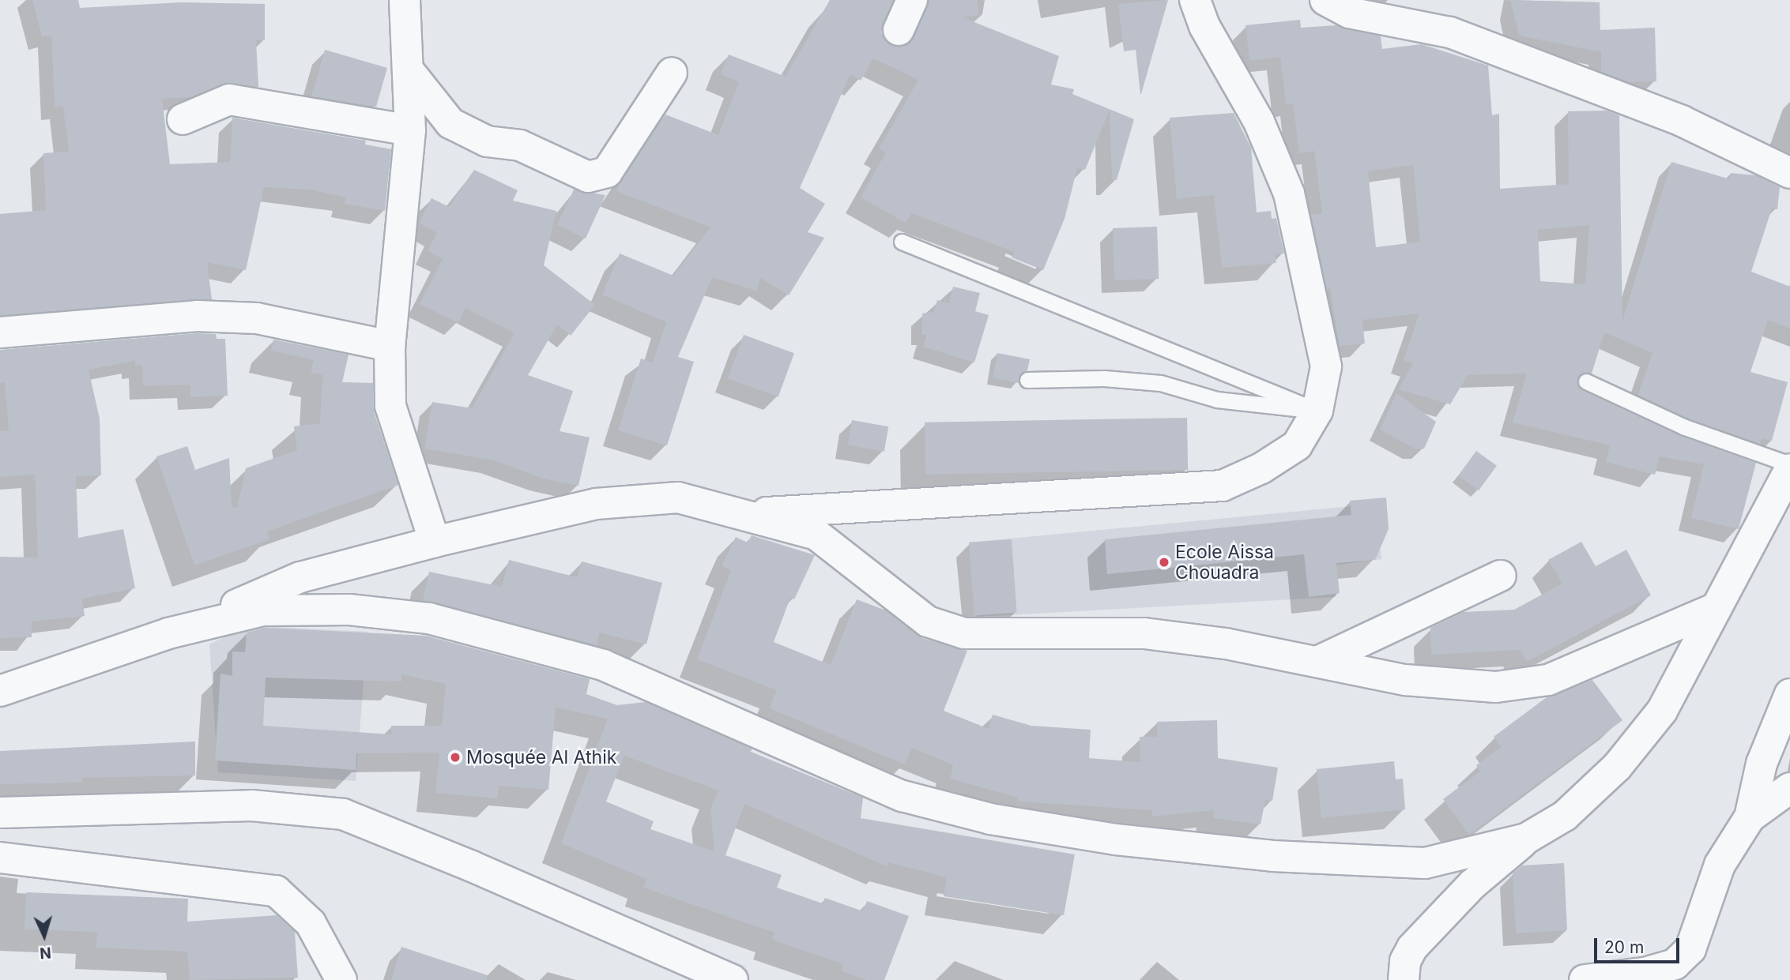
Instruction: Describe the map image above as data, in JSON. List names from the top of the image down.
{
  "places": ["Ecole Aissa Chouadra", "Mosquée Al Athik"],
  "scale_bar": "20 m",
  "north": "bottom"
}
